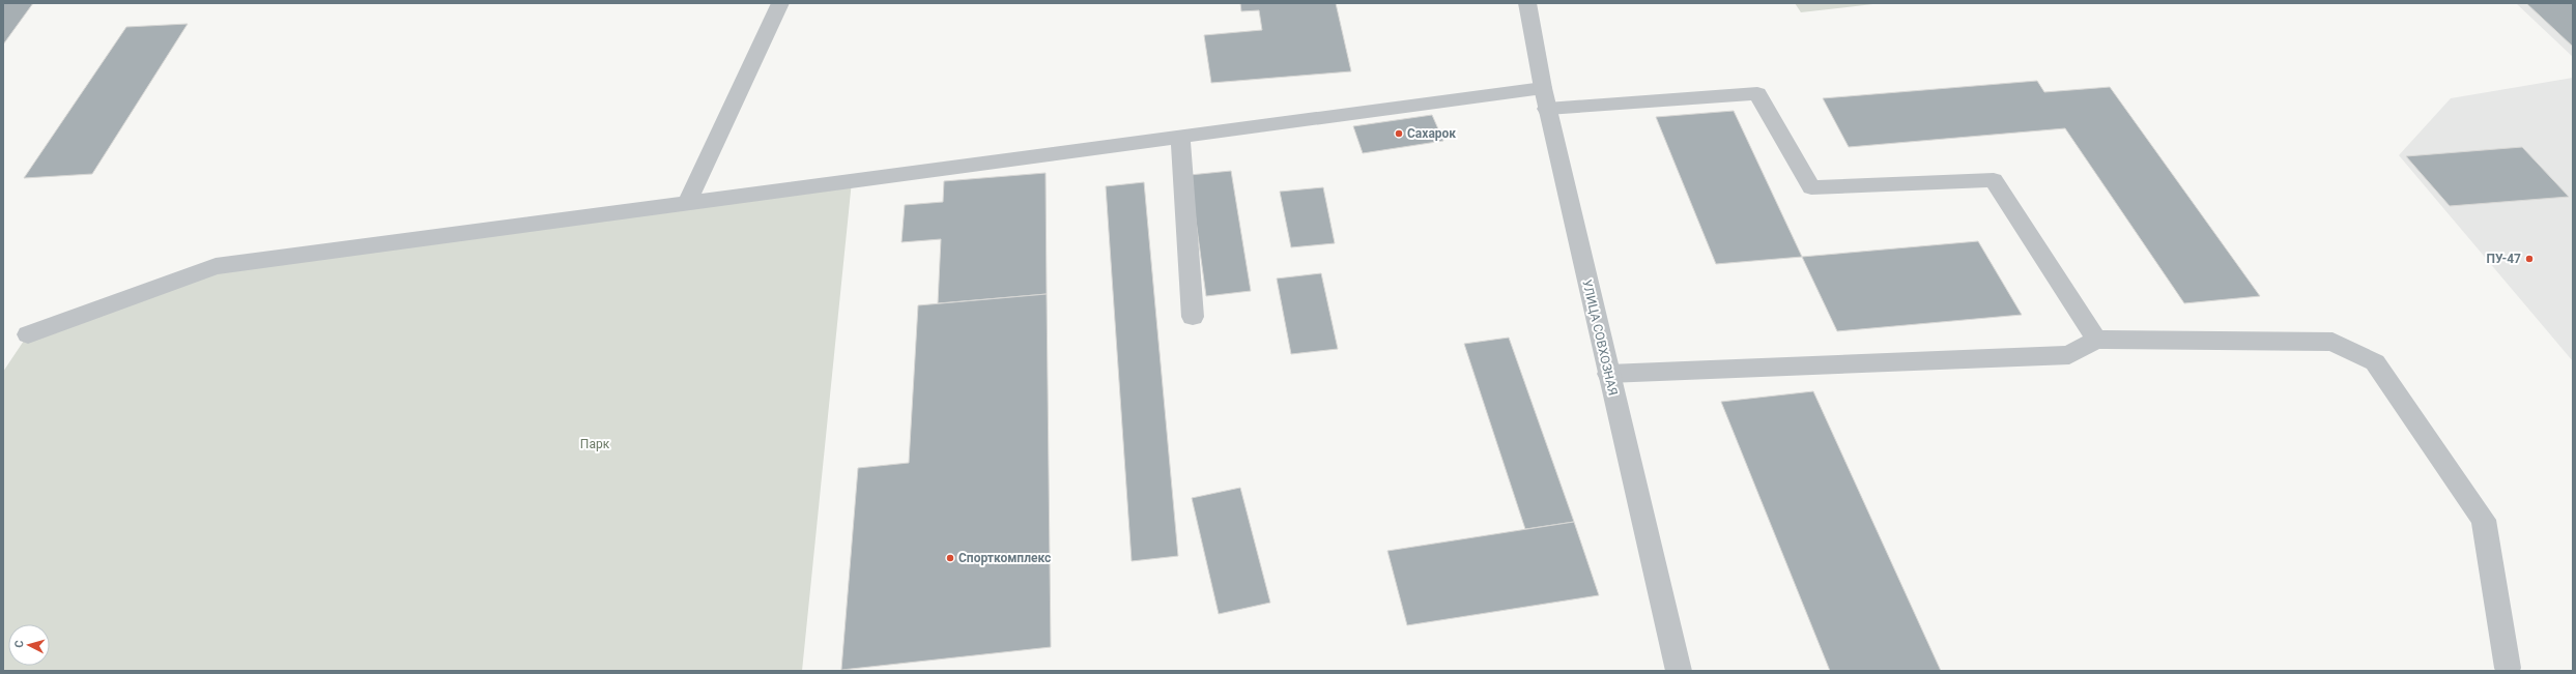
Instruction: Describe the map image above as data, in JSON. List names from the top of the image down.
{
  "streets": {
    "street": ["УЛИЦА СОВХОЗНАЯ"]
  },
  "parks": ["Парк"],
  "places": ["Сахарок", "ПУ-47", "Спорткомплекс"],
  "north": "left"
}
